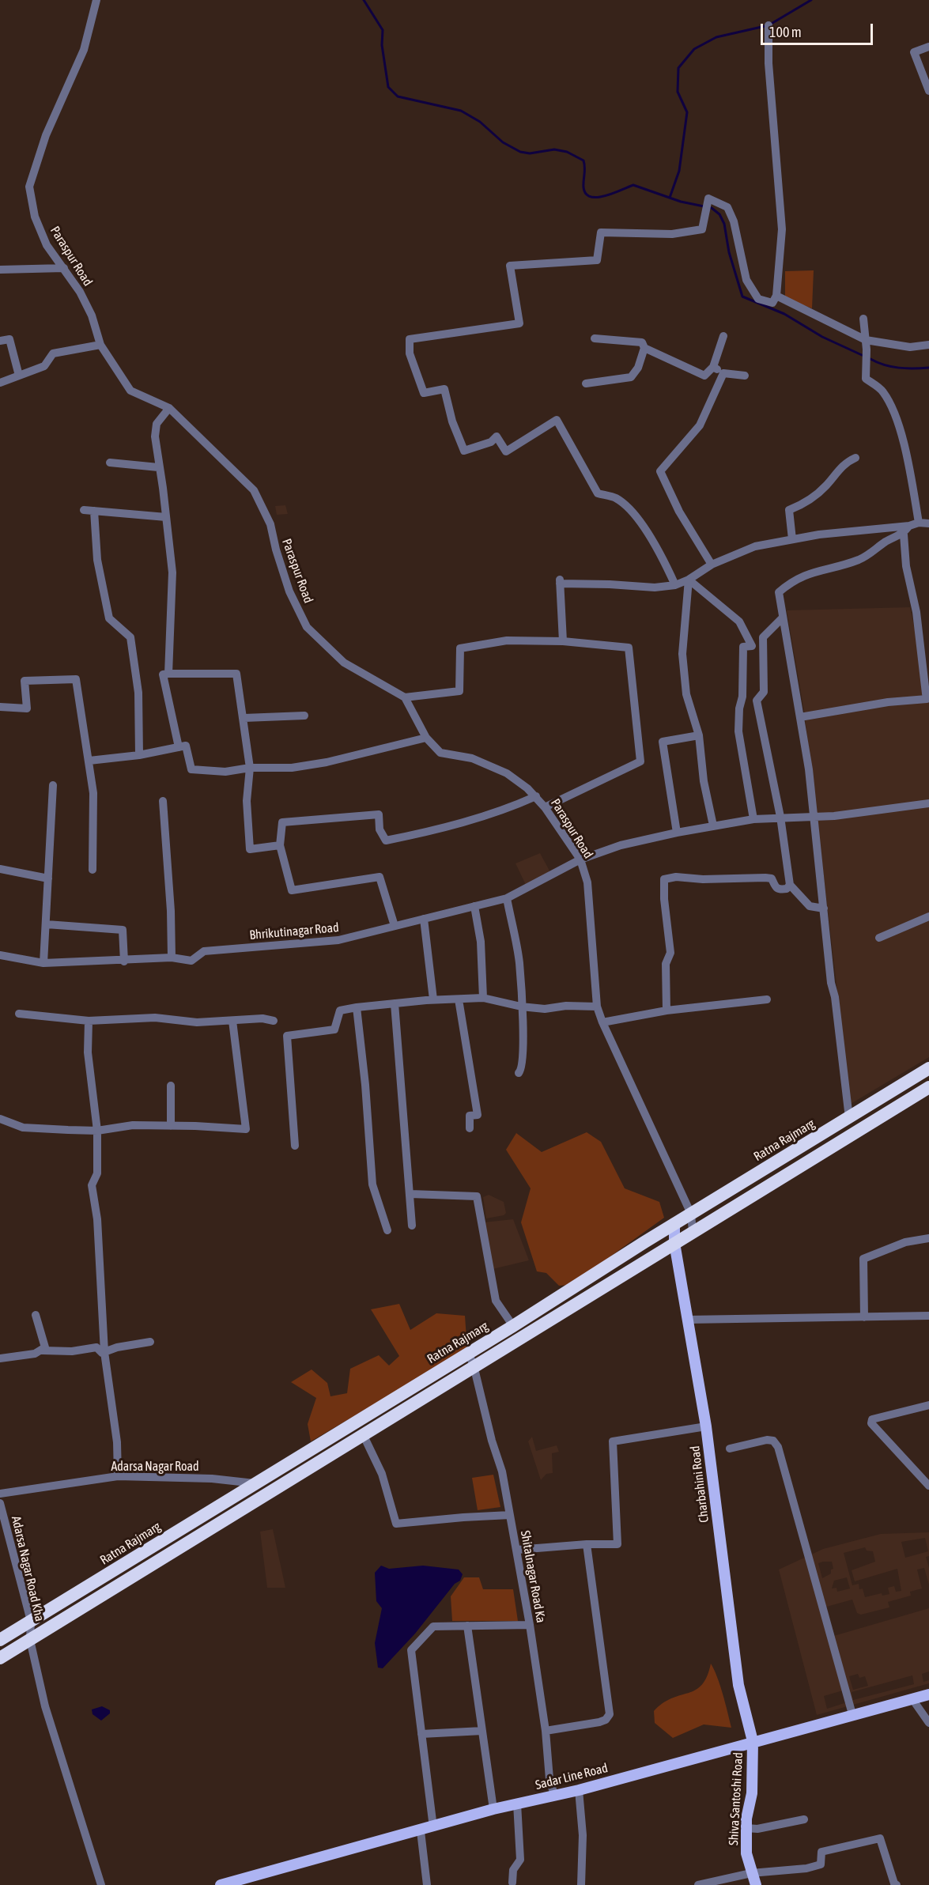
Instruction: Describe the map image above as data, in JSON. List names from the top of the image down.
{
  "streets": {
    "highway": ["Ratna Rajmarg"],
    "main road": ["Charbahini Road", "Sadar Line Road", "Shiva Santoshi Road"],
    "street": [
      "Paraspur Road",
      "Bhrikutinagar Road",
      "Adarsa Nagar Road",
      "Adarsa Nagar Road Kha",
      "Shitalnagar Road Ka"
    ]
  },
  "crossings": [
    ["Paraspur Road", "Bhrikutinagar Road"],
    ["Paraspur Road", "Ratna Rajmarg"],
    ["Ratna Rajmarg", "Adarsa Nagar Road"],
    ["Ratna Rajmarg", "Charbahini Road"],
    ["Ratna Rajmarg", "Adarsa Nagar Road Kha"],
    ["Ratna Rajmarg", "Shitalnagar Road Ka"],
    ["Charbahini Road", "Sadar Line Road"],
    ["Charbahini Road", "Shiva Santoshi Road"],
    ["Shitalnagar Road Ka", "Sadar Line Road"],
    ["Sadar Line Road", "Shiva Santoshi Road"]
  ],
  "scale_bar": "100 m"
}
